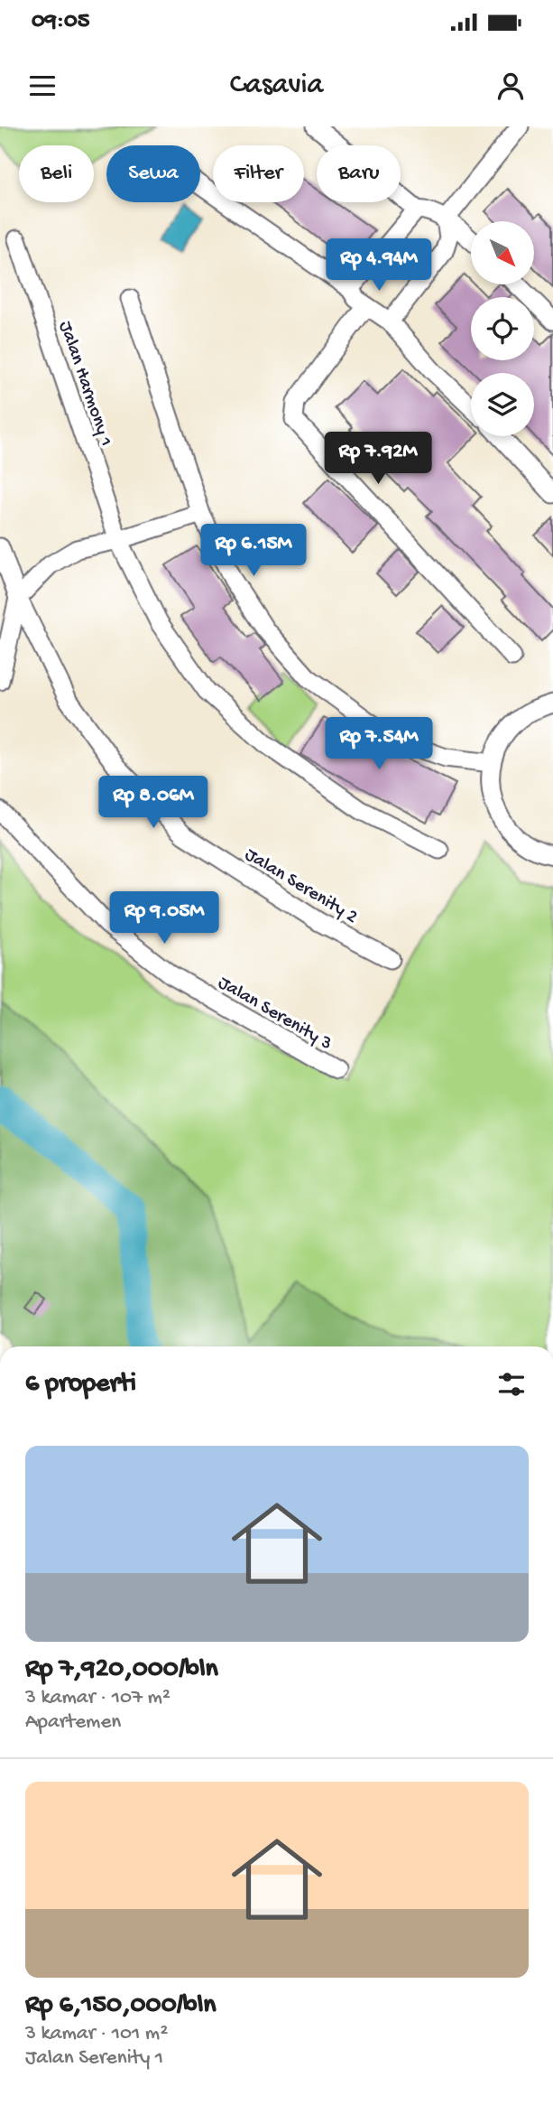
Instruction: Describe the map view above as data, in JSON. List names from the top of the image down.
{
  "streets": {
    "street": ["Jalan Harmony 1", "Jalan Serenity 2", "Jalan Serenity 3"]
  },
  "north": "bottom right",
  "page": {
    "status": "09:05",
    "header": "Casavia",
    "chip": [
      "Beli",
      "Sewa",
      "Filter",
      "Baru"
    ],
    "price": [
      "Rp 4.94M",
      "Rp 7.92M",
      "Rp 6.15M",
      "Rp 7.54M",
      "Rp 8.06M",
      "Rp 9.05M"
    ],
    "heading": "6 properti",
    "list": [
      {
        "name": "Rp 7,920,000/bln",
        "note": "3 kamar · 107 m² · Apartemen"
      },
      {
        "name": "Rp 6,150,000/bln",
        "note": "3 kamar · 101 m² · Jalan Serenity 1"
      }
    ]
  }
}
